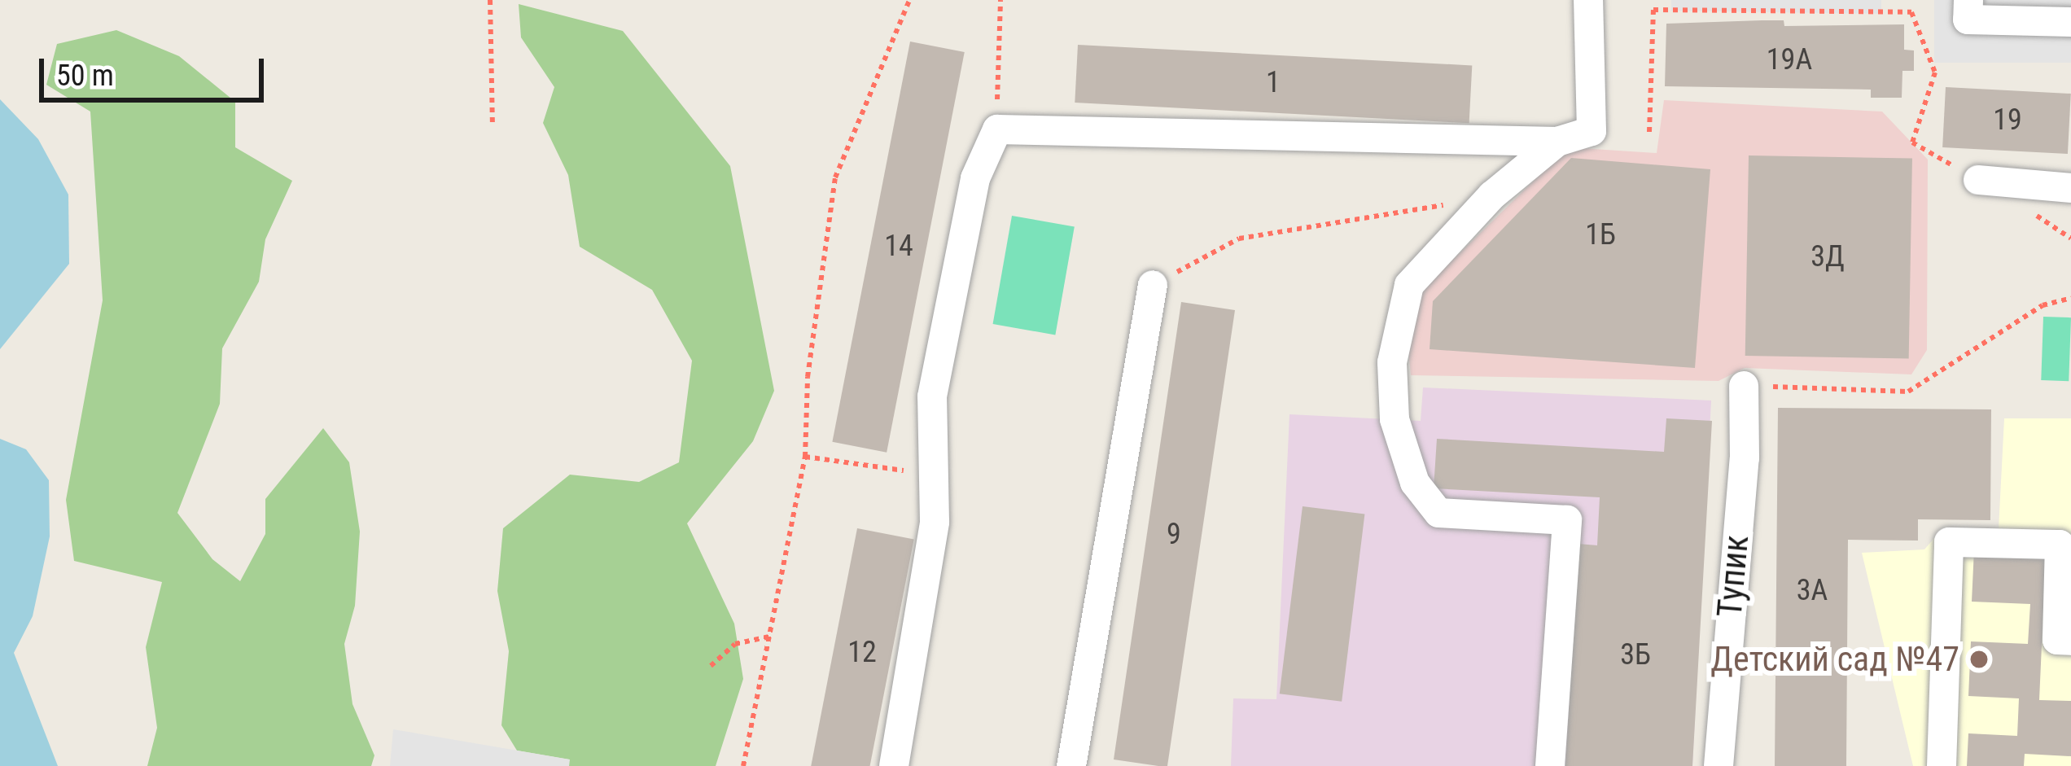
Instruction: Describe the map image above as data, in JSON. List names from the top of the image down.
{
  "streets": {
    "lane": ["Тупик"]
  },
  "places": ["Детский сад №47"],
  "house_numbers": [
    "19А",
    "1",
    "19",
    "1Б",
    "14",
    "3Д",
    "9",
    "3А",
    "12",
    "3Б"
  ],
  "scale_bar": "50 m"
}
